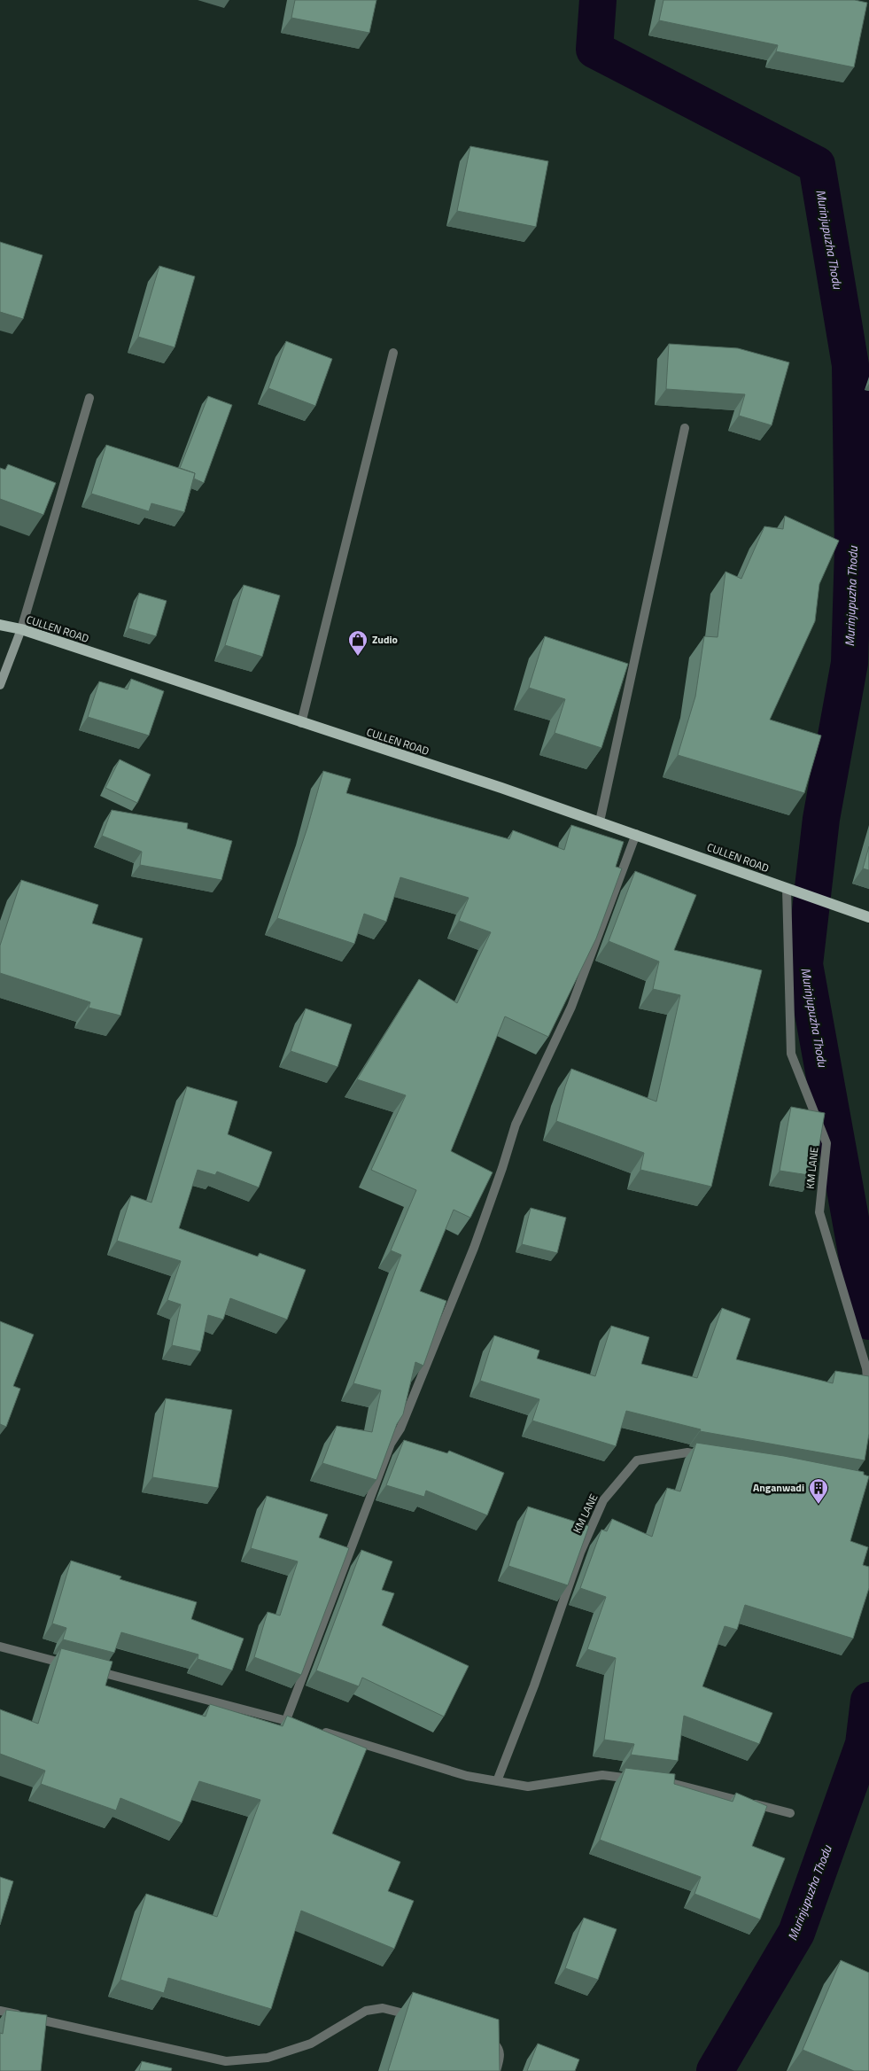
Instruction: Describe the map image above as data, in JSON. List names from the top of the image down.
{
  "streets": {
    "main road": ["CULLEN ROAD"],
    "street": ["KM LANE"]
  },
  "crossings": [
    ["CULLEN ROAD", "KM LANE"]
  ],
  "water": ["Murinjupuzha Thodu"],
  "places": {
    "shop": ["Zudio"],
    "building": ["Anganwadi"]
  }
}
